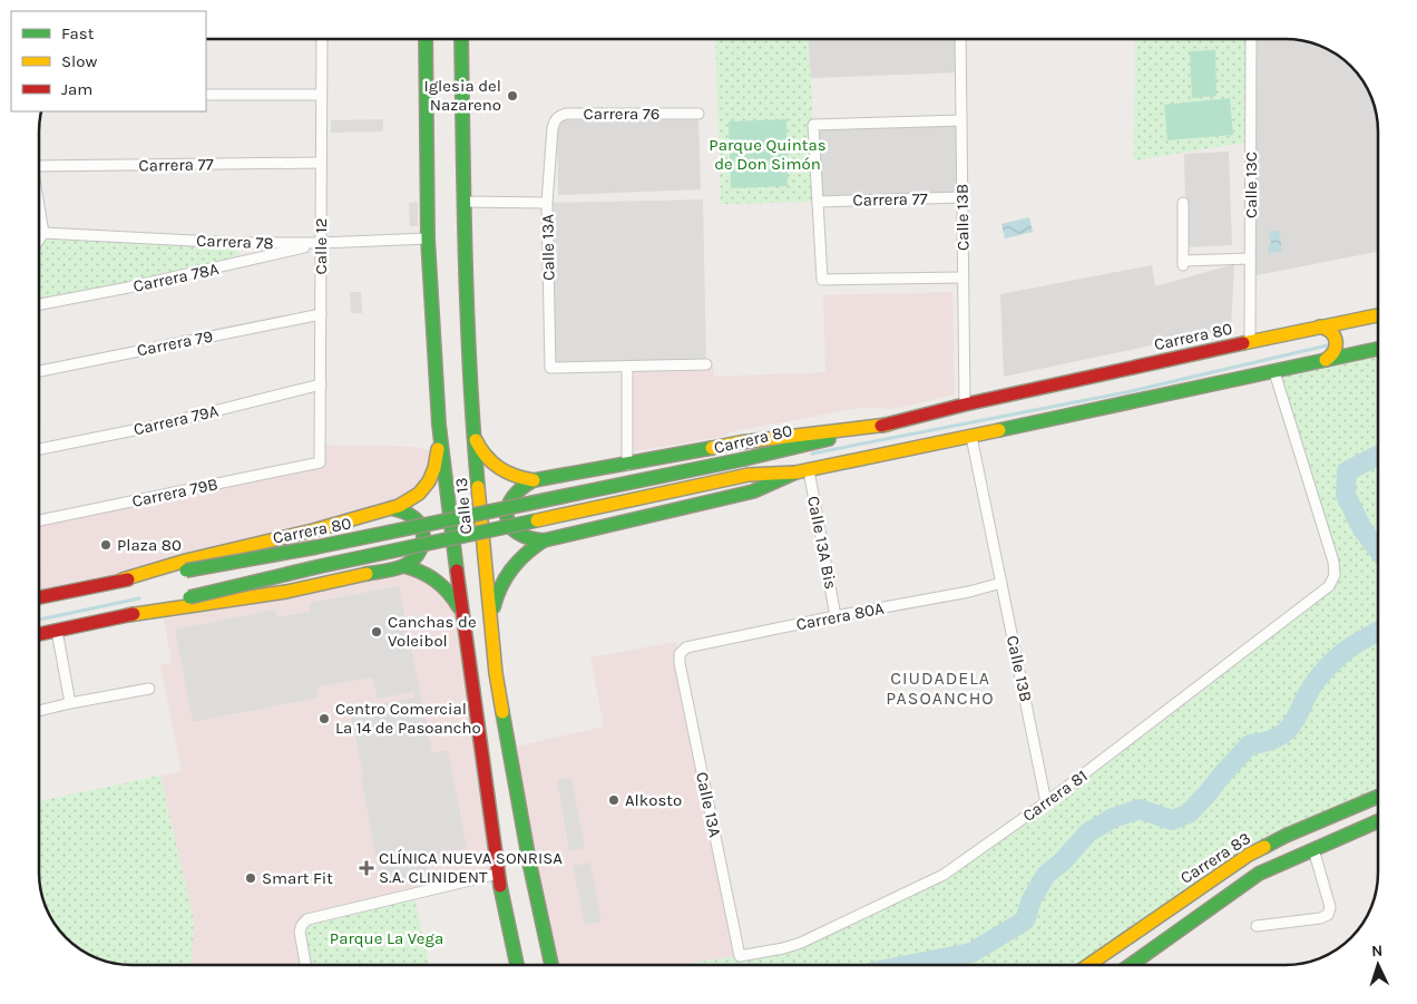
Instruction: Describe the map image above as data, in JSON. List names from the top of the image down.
{
  "streets": {
    "main road": ["Carrera 80", "Calle 13", "Carrera 83"],
    "street": [
      "Carrera 76",
      "Carrera 77",
      "Calle 13C",
      "Calle 13B",
      "Carrera 78",
      "Calle 12",
      "Calle 13A",
      "Carrera 78A",
      "Carrera 79",
      "Carrera 79A",
      "Carrera 79B",
      "Calle 13A Bis",
      "Carrera 80A",
      "Carrera 81"
    ]
  },
  "crossings": [
    ["Carrera 76", "Calle 13A"],
    ["Carrera 77", "Calle 13B"],
    ["Carrera 77", "Calle 12"],
    ["Calle 13C", "Carrera 80"],
    ["Calle 13B", "Carrera 80"],
    ["Calle 13B", "Carrera 80A"],
    ["Calle 13B", "Carrera 81"],
    ["Carrera 78", "Calle 12"],
    ["Carrera 78", "Carrera 78A"],
    ["Carrera 78", "Calle 13"],
    ["Calle 12", "Carrera 78A"],
    ["Calle 12", "Carrera 79"],
    ["Calle 12", "Carrera 79A"],
    ["Calle 12", "Carrera 79B"],
    ["Calle 13A", "Carrera 80A"],
    ["Calle 13A", "Carrera 81"],
    ["Carrera 80", "Calle 13"],
    ["Carrera 80", "Calle 13A Bis"],
    ["Carrera 80", "Carrera 81"],
    ["Calle 13A Bis", "Carrera 80A"]
  ],
  "districts": ["CIUDADELA PASOANCHO"],
  "parks": ["Parque Quintas de Don Simón", "Parque La Vega"],
  "places": {
    "other": [
      "Iglesia del Nazareno",
      "Plaza 80",
      "Canchas de Voleibol",
      "Centro Comercial La 14 de Pasoancho",
      "Alkosto",
      "Smart Fit"
    ],
    "health": ["CLÍNICA NUEVA SONRISA S.A. CLINIDENT"]
  },
  "legend": ["Fast", "Slow", "Jam"],
  "north": "top"
}
